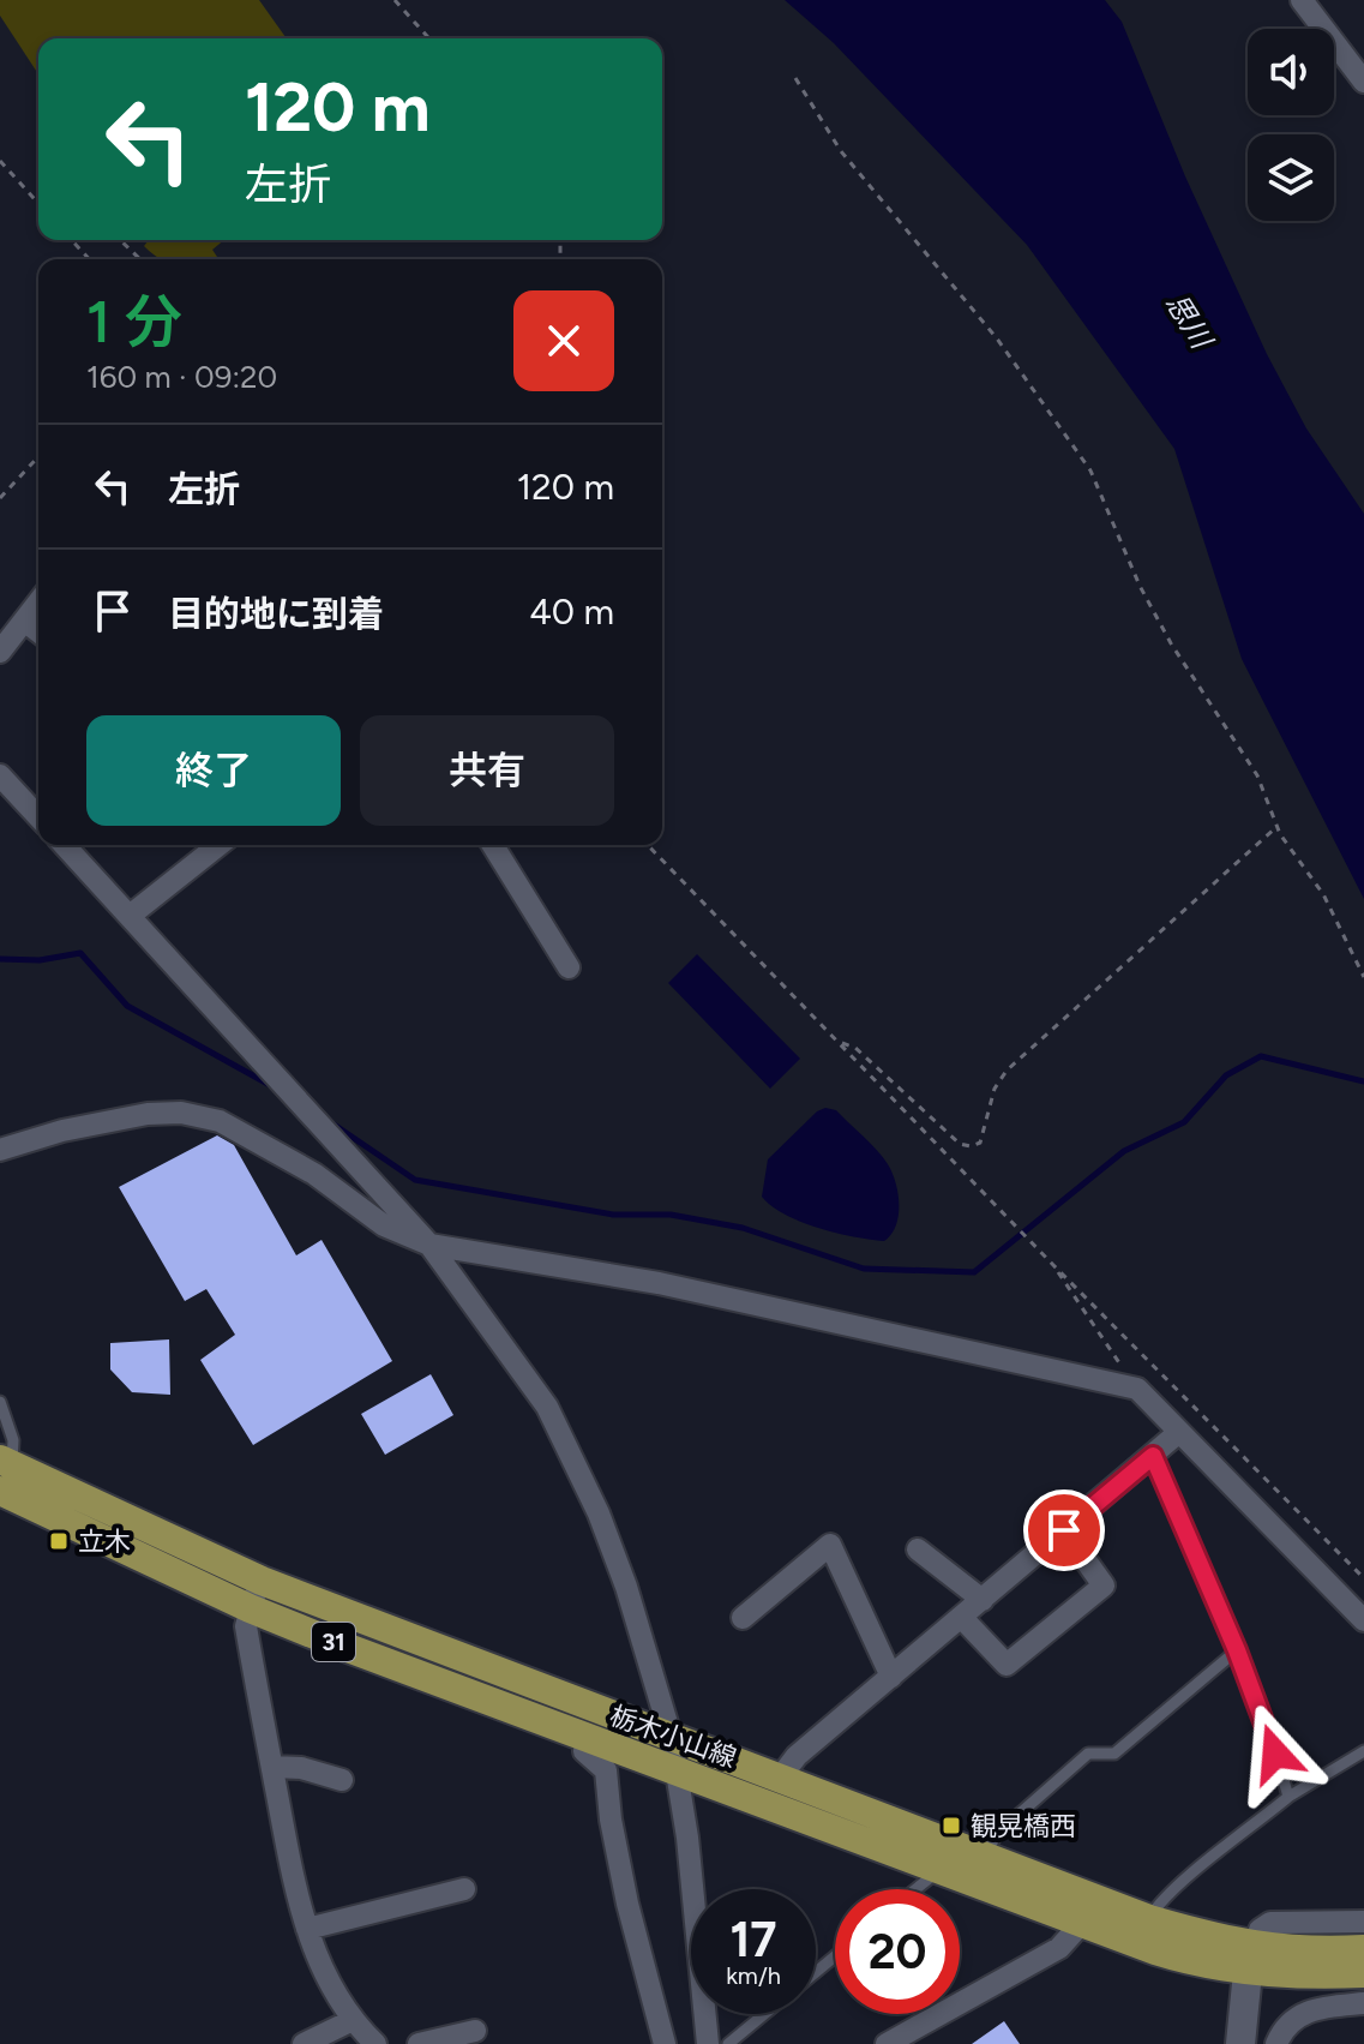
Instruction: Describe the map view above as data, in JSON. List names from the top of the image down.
{
  "streets": {
    "main road": ["31", "栃木小山線"]
  },
  "water": ["思川"],
  "places": {
    "transit": ["立木", "観晃橋西"]
  },
  "page": {
    "turn": ["120 m", "左折"],
    "heading": ["1 分", "160 m · 09:20"],
    "list": [
      {
        "name": "左折",
        "value": "120 m"
      },
      {
        "name": "目的地に到着",
        "value": "40 m"
      }
    ],
    "buttons": ["終了", "共有"],
    "speed": "17 km/h",
    "limit": "20"
  }
}
